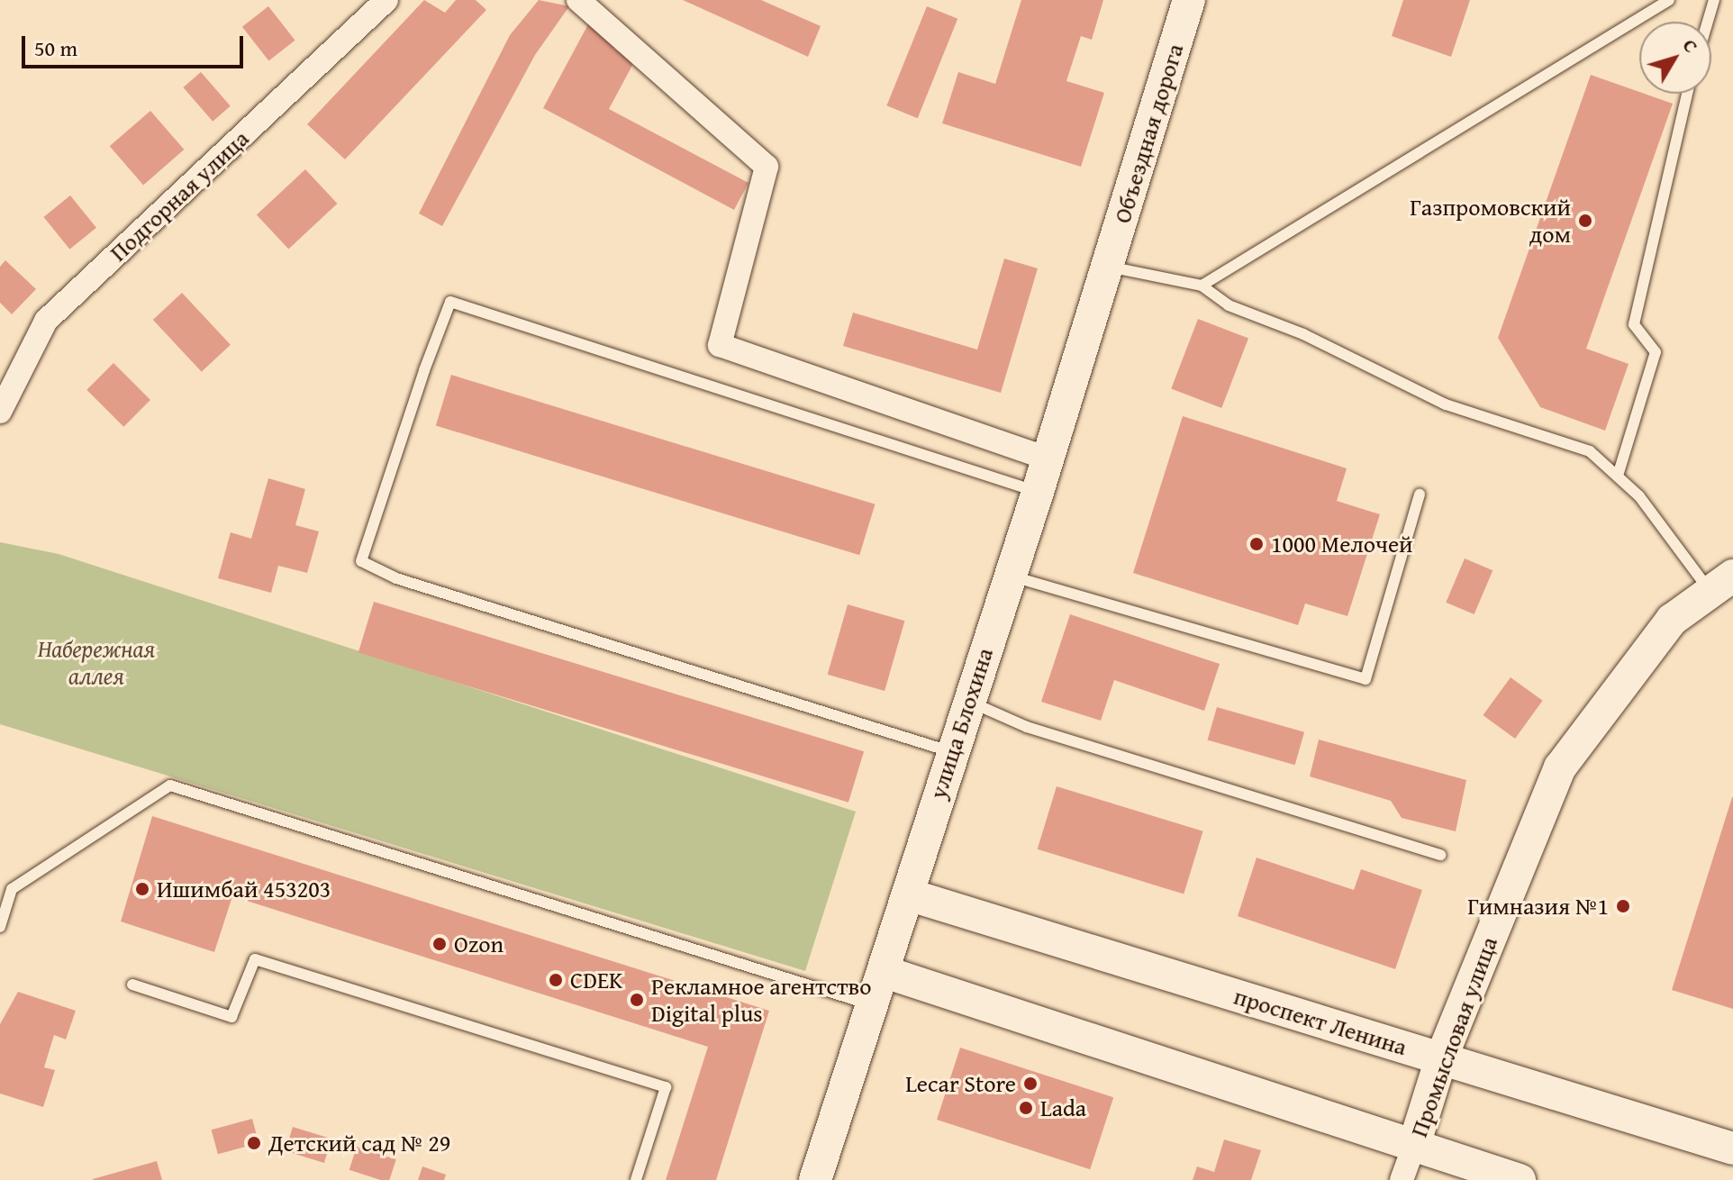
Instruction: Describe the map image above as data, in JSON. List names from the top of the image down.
{
  "streets": {
    "street": [
      "Объездная дорога",
      "Подгорная улица",
      "улица Блохина",
      "проспект Ленина",
      "Промысловая улица"
    ]
  },
  "crossings": [
    ["Объездная дорога", "улица Блохина"],
    ["улица Блохина", "проспект Ленина"],
    ["проспект Ленина", "Промысловая улица"]
  ],
  "parks": ["Набережная аллея"],
  "places": [
    "Газпромовский дом",
    "1000 Мелочей",
    "Ишимбай 453203",
    "Гимназия №1",
    "Ozon",
    "CDEK",
    "Рекламное агентство Digital plus",
    "Lecar Store",
    "Lada",
    "Детский сад № 29"
  ],
  "scale_bar": "50 m",
  "north": "top right"
}
